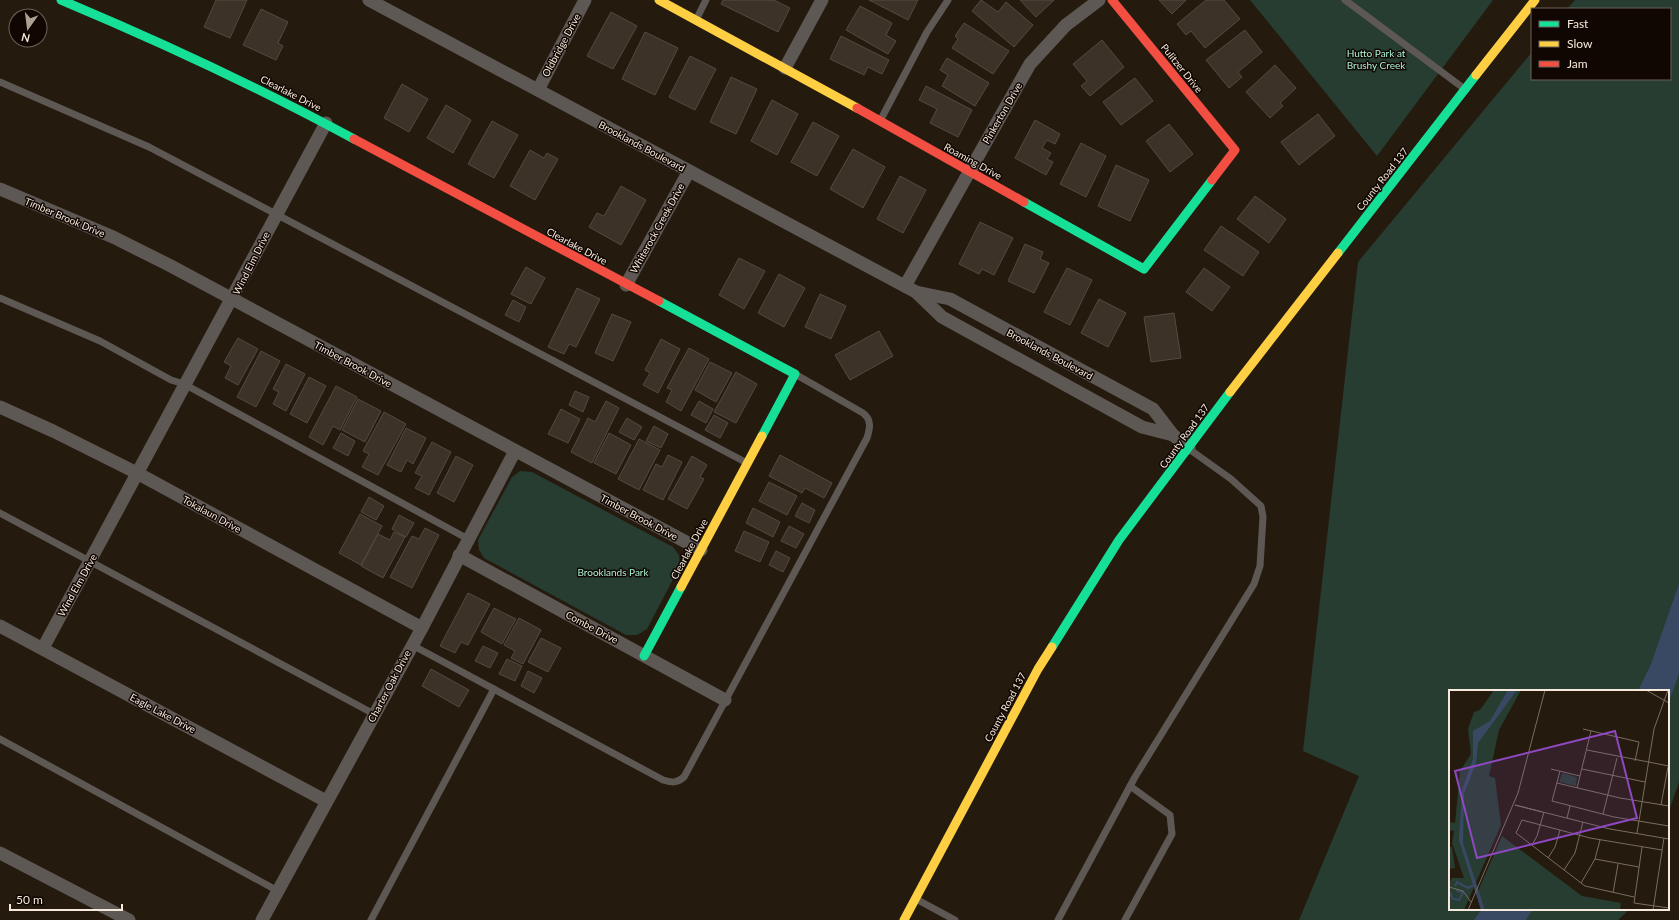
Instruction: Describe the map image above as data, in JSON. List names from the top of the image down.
{
  "streets": {
    "street": [
      "Oldbridge Drive",
      "Pulitzer Drive",
      "Clearlake Drive",
      "Pinkerton Drive",
      "Brooklands Boulevard",
      "Roaming Drive",
      "County Road 137",
      "Timber Brook Drive",
      "Whiterock Creek Drive",
      "Wind Elm Drive",
      "Tokalaun Drive",
      "Combe Drive",
      "Charter Oak Drive",
      "Eagle Lake Drive"
    ]
  },
  "crossings": [
    ["Oldbridge Drive", "Brooklands Boulevard"],
    ["Pulitzer Drive", "Roaming Drive"],
    ["Clearlake Drive", "Timber Brook Drive"],
    ["Clearlake Drive", "Whiterock Creek Drive"],
    ["Clearlake Drive", "Wind Elm Drive"],
    ["Clearlake Drive", "Combe Drive"],
    ["Pinkerton Drive", "Brooklands Boulevard"],
    ["Pinkerton Drive", "Roaming Drive"],
    ["Brooklands Boulevard", "County Road 137"],
    ["Brooklands Boulevard", "Whiterock Creek Drive"],
    ["Timber Brook Drive", "Wind Elm Drive"],
    ["Timber Brook Drive", "Charter Oak Drive"],
    ["Wind Elm Drive", "Tokalaun Drive"],
    ["Wind Elm Drive", "Eagle Lake Drive"],
    ["Tokalaun Drive", "Charter Oak Drive"],
    ["Combe Drive", "Charter Oak Drive"],
    ["Charter Oak Drive", "Eagle Lake Drive"]
  ],
  "parks": ["Hutto Park at Brushy Creek", "Brooklands Park"],
  "legend": ["Fast", "Slow", "Jam"],
  "scale_bar": "50 m",
  "north": "bottom"
}
